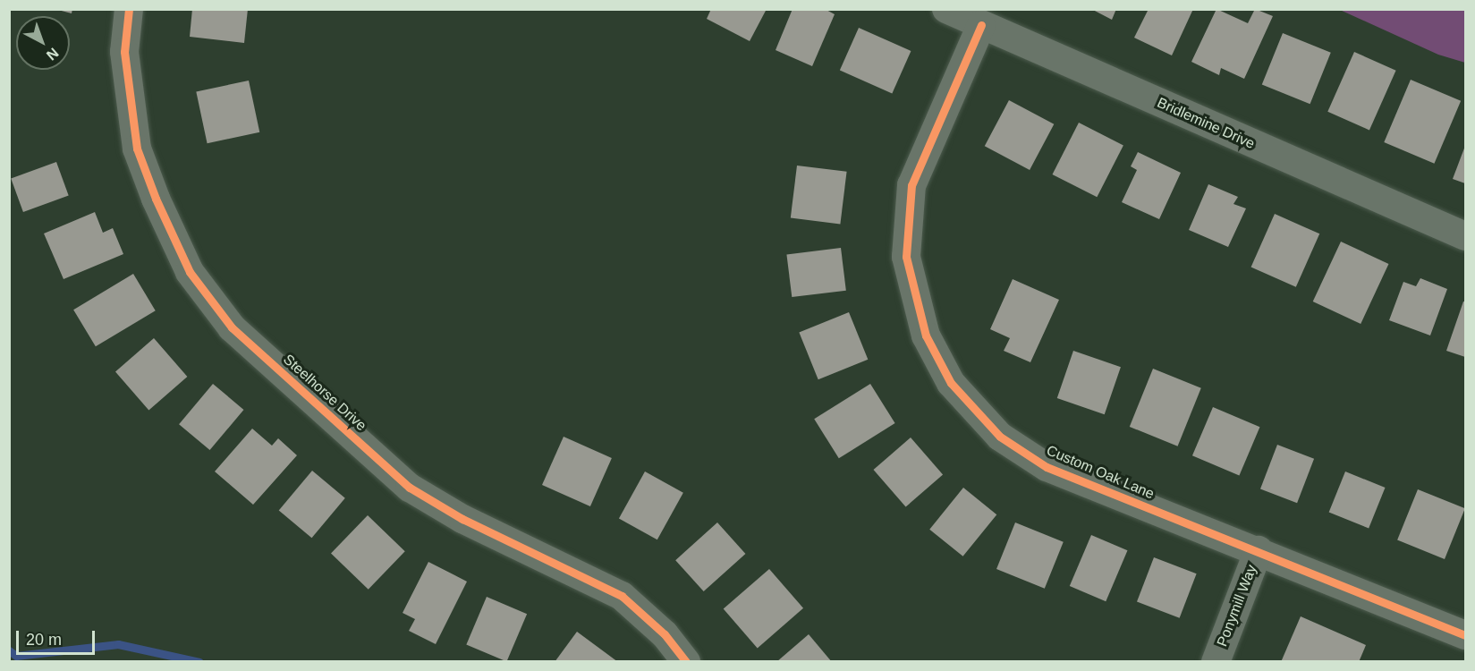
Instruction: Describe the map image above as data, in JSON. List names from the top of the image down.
{
  "streets": {
    "street": [
      "Bridlemine Drive",
      "Steelhorse Drive",
      "Custom Oak Lane",
      "Ponymill Way"
    ]
  },
  "crossings": [
    ["Bridlemine Drive", "Custom Oak Lane"],
    ["Custom Oak Lane", "Ponymill Way"]
  ],
  "scale_bar": "20 m",
  "north": "bottom right"
}
